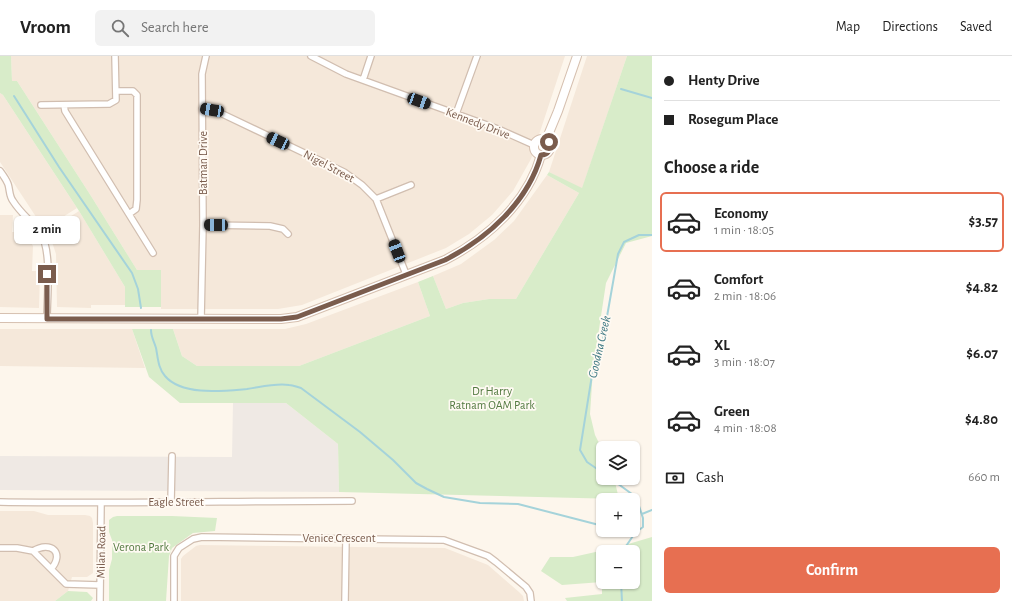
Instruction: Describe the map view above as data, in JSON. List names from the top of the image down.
{
  "streets": {
    "street": [
      "Kennedy Drive",
      "Batman Drive",
      "Nigel Street",
      "Eagle Street",
      "Venice Crescent",
      "Milan Road"
    ]
  },
  "crossings": [
    ["Batman Drive", "Nigel Street"],
    ["Eagle Street", "Milan Road"]
  ],
  "water": ["Goodna Creek"],
  "parks": ["Dr Harry Ratnam OAM Park", "Verona Park"],
  "page": {
    "header": "Vroom",
    "search": "Search here",
    "nav": ["Map", "Directions", "Saved"],
    "banner": ["Henty Drive", "Rosegum Place"],
    "heading": "Choose a ride",
    "list": [
      {
        "name": "Economy",
        "note": "1 min · 18:05",
        "value": "$3.57"
      },
      {
        "name": "Comfort",
        "note": "2 min · 18:06",
        "value": "$4.82"
      },
      {
        "name": "XL",
        "note": "3 min · 18:07",
        "value": "$6.07"
      },
      {
        "name": "Green",
        "note": "4 min · 18:08",
        "value": "$4.80"
      }
    ],
    "bubble": "2 min",
    "map_buttons": ["+", "−"],
    "pay": ["Cash", "660 m"],
    "buttons": "Confirm"
  }
}
